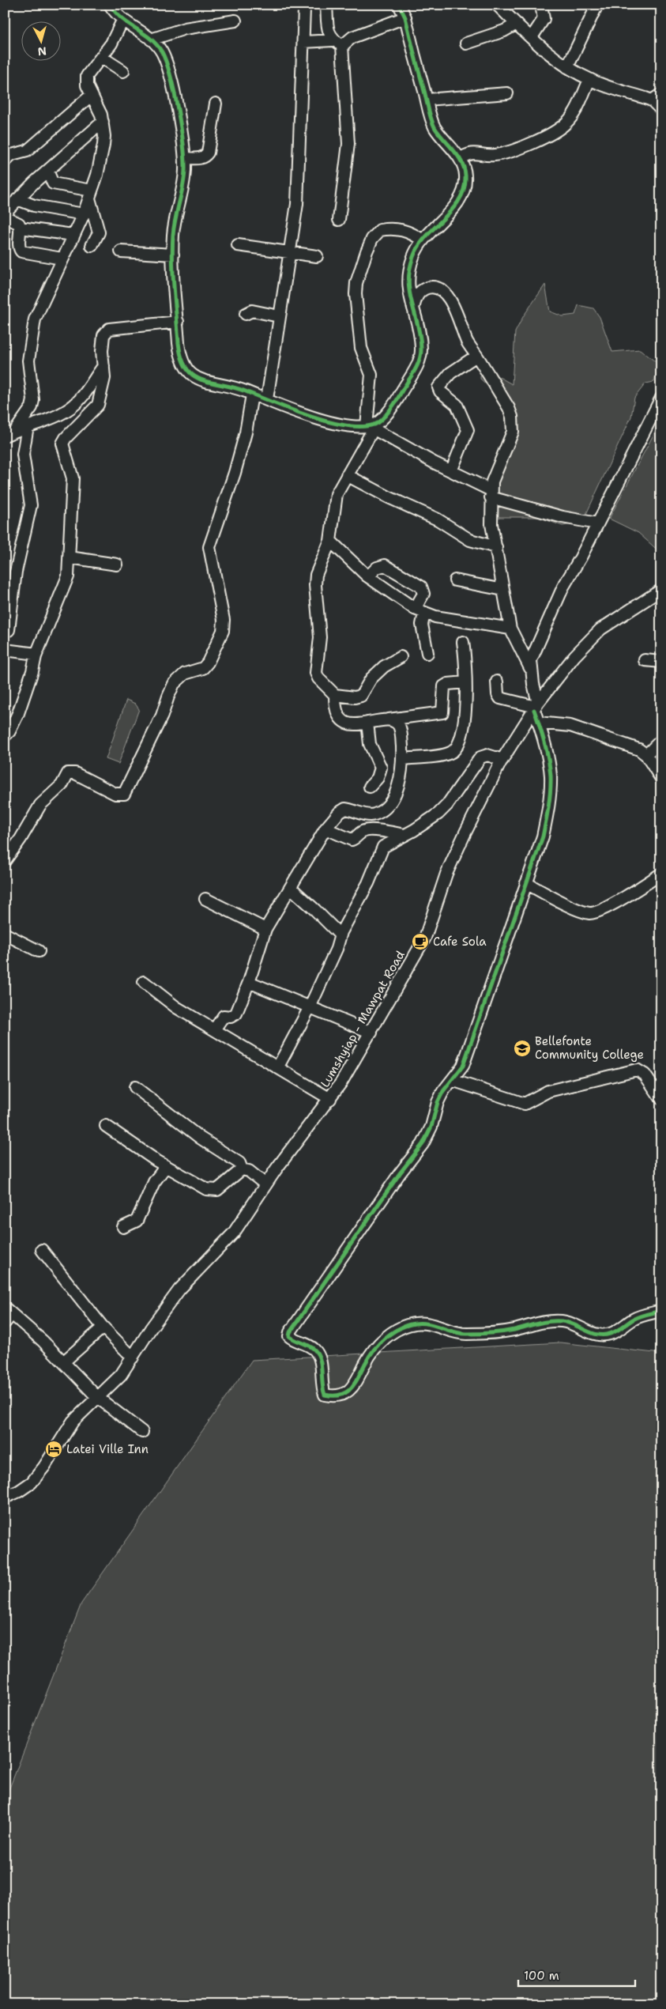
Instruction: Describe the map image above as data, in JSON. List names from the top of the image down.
{
  "streets": {
    "street": ["Lumshyiap - Mawpat Road"]
  },
  "places": {
    "cafe": ["Cafe Sola"],
    "school or university": ["Bellefonte Community College"],
    "hotel": ["Latei Ville Inn"]
  },
  "scale_bar": "100 m",
  "north": "bottom"
}
